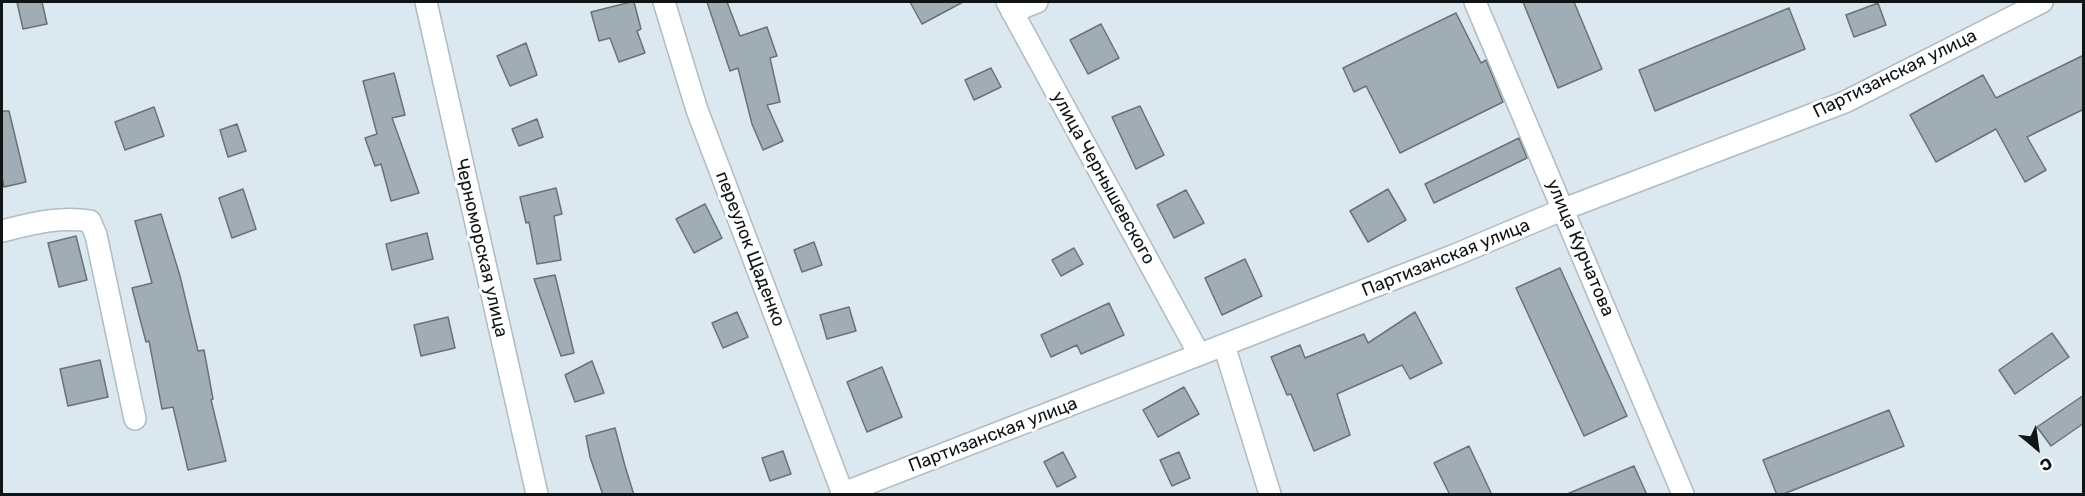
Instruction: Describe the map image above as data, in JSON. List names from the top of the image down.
{
  "streets": {
    "street": [
      "Партизанская улица",
      "улица Чернышевского",
      "Черноморская улица",
      "улица Курчатова",
      "переулок Щаденко"
    ]
  },
  "crossings": [
    ["Партизанская улица", "улица Чернышевского"],
    ["Партизанская улица", "улица Курчатова"],
    ["Партизанская улица", "переулок Щаденко"]
  ],
  "north": "bottom right"
}
